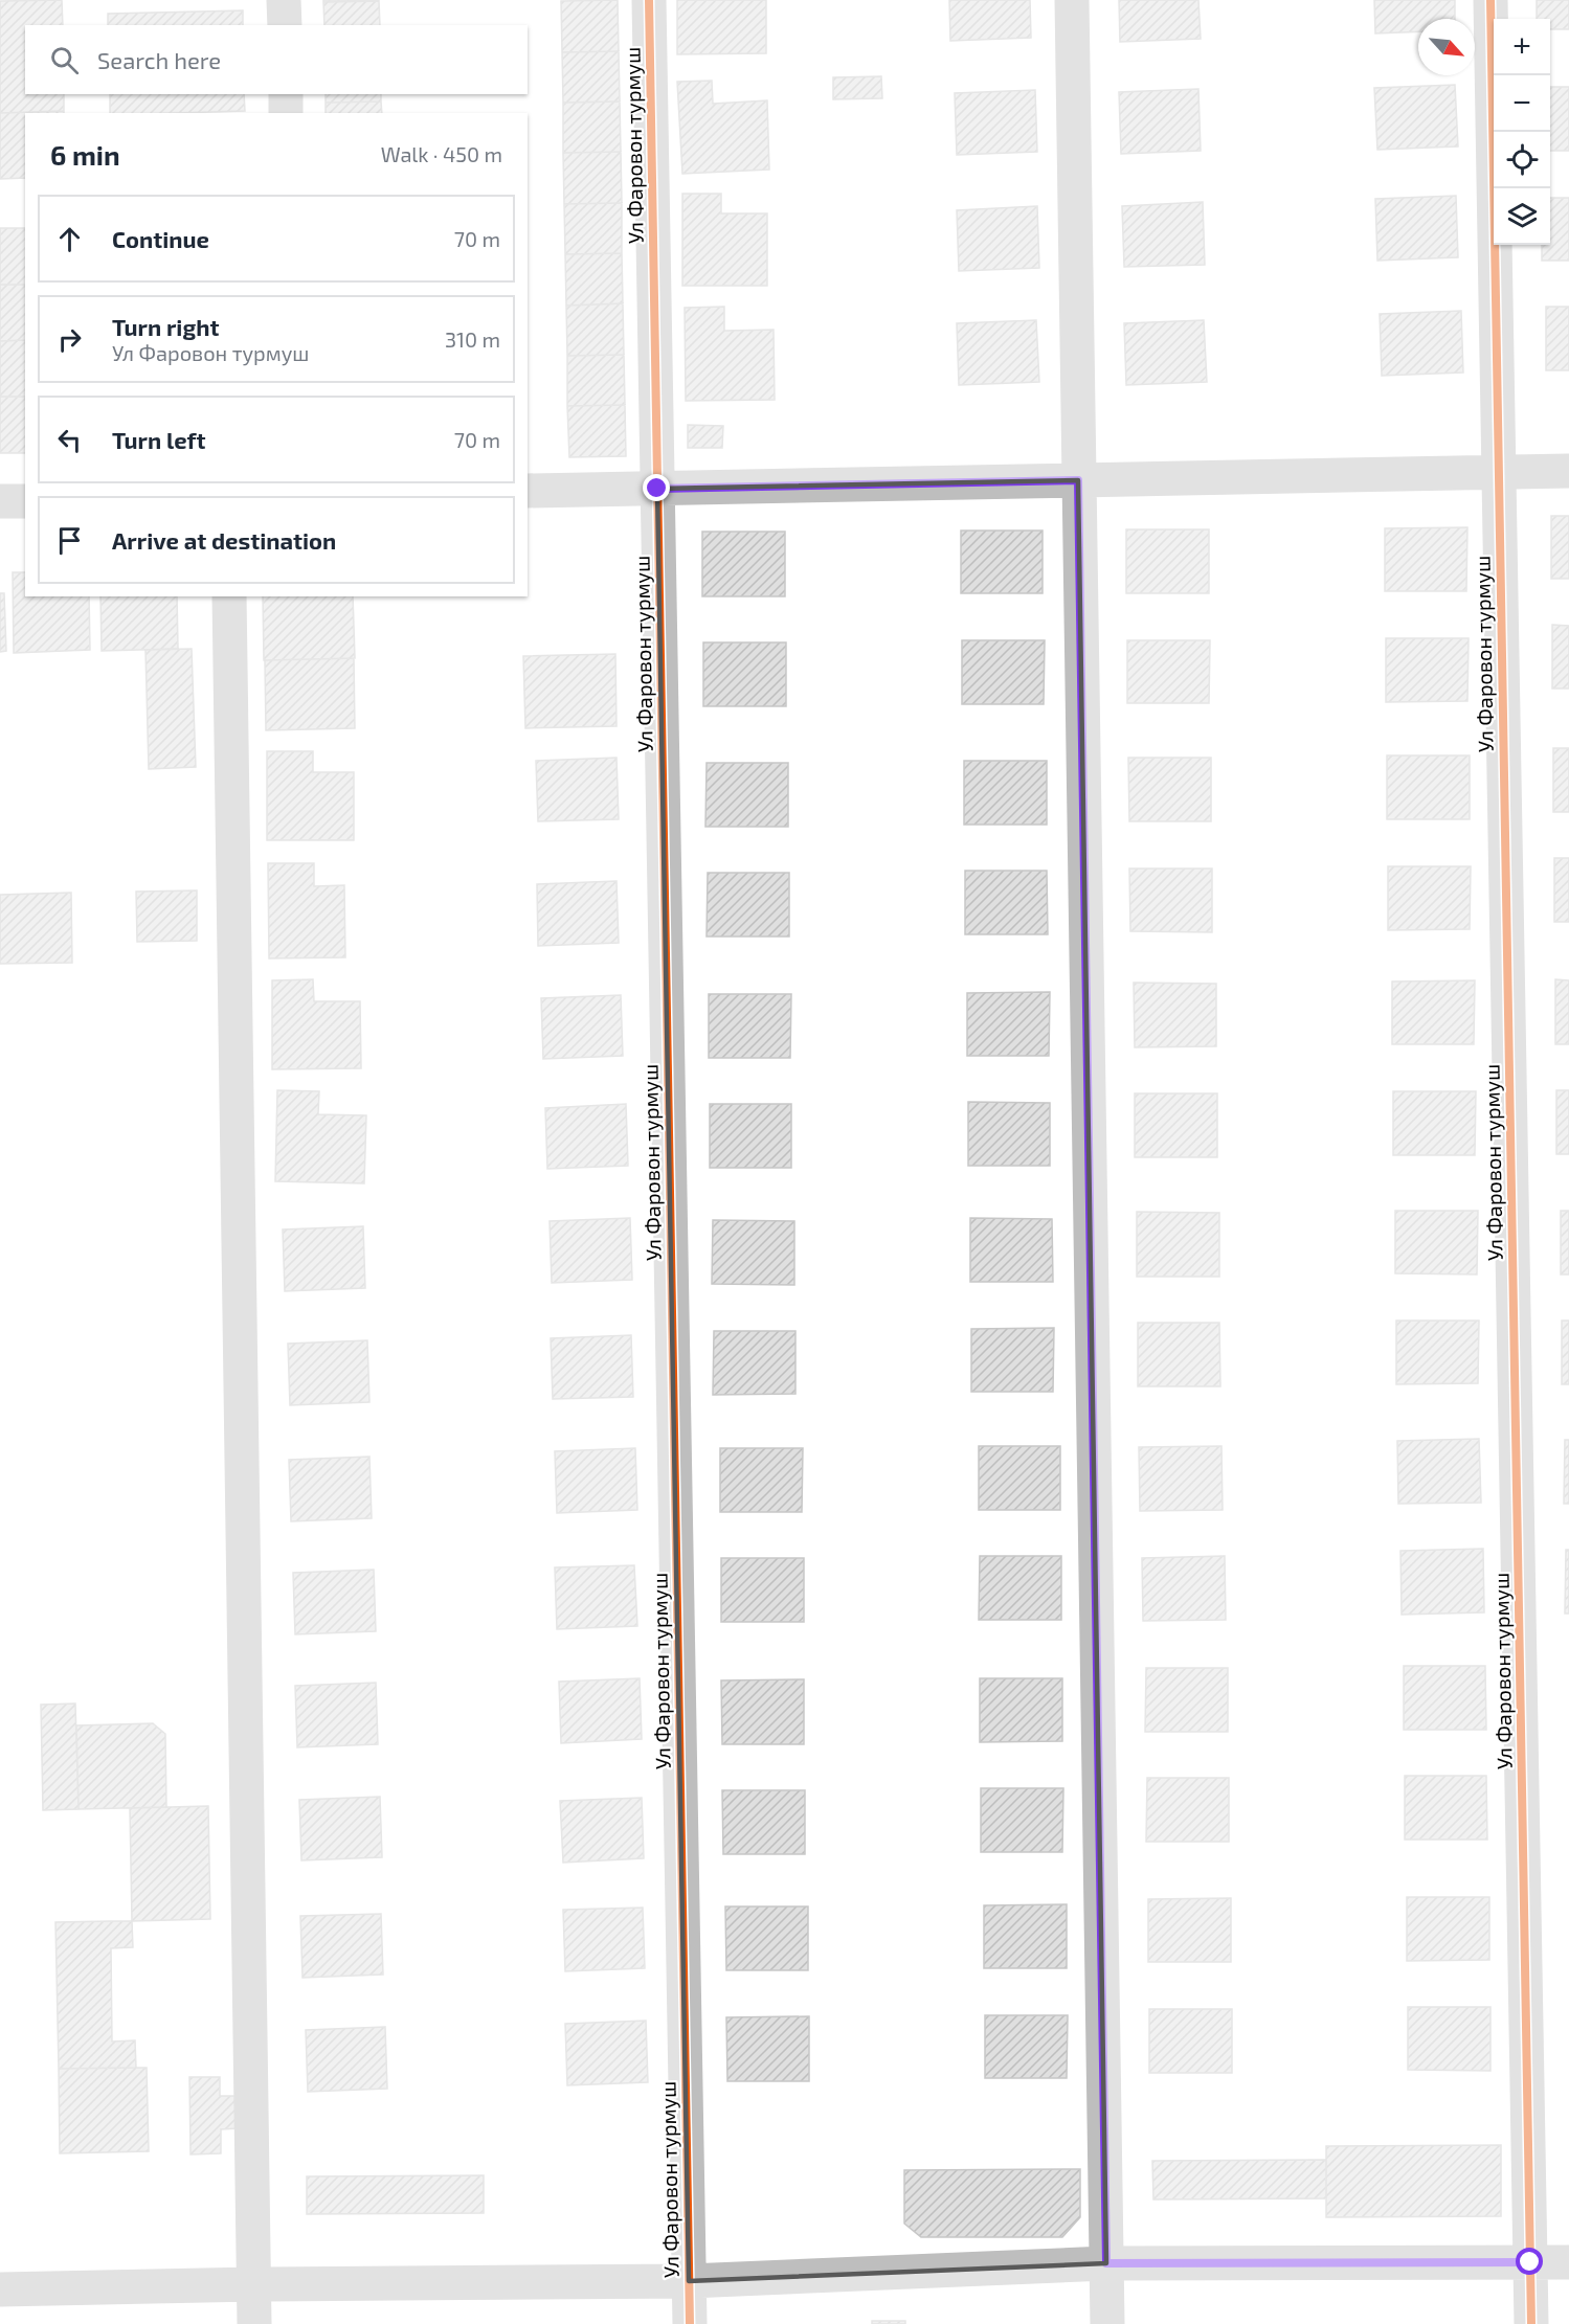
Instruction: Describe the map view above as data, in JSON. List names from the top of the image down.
{
  "streets": {
    "street": ["Ул Фаровон турмуш"]
  },
  "north": "bottom right",
  "page": {
    "map_buttons": ["+", "−"],
    "search": "Search here",
    "heading": ["6 min", "Walk · 450 m"],
    "list": [
      ["Continue", "70 m"],
      ["Turn right", "Ул Фаровон турмуш", "310 m"],
      ["Turn left", "70 m"],
      "Arrive at destination"
    ]
  }
}
